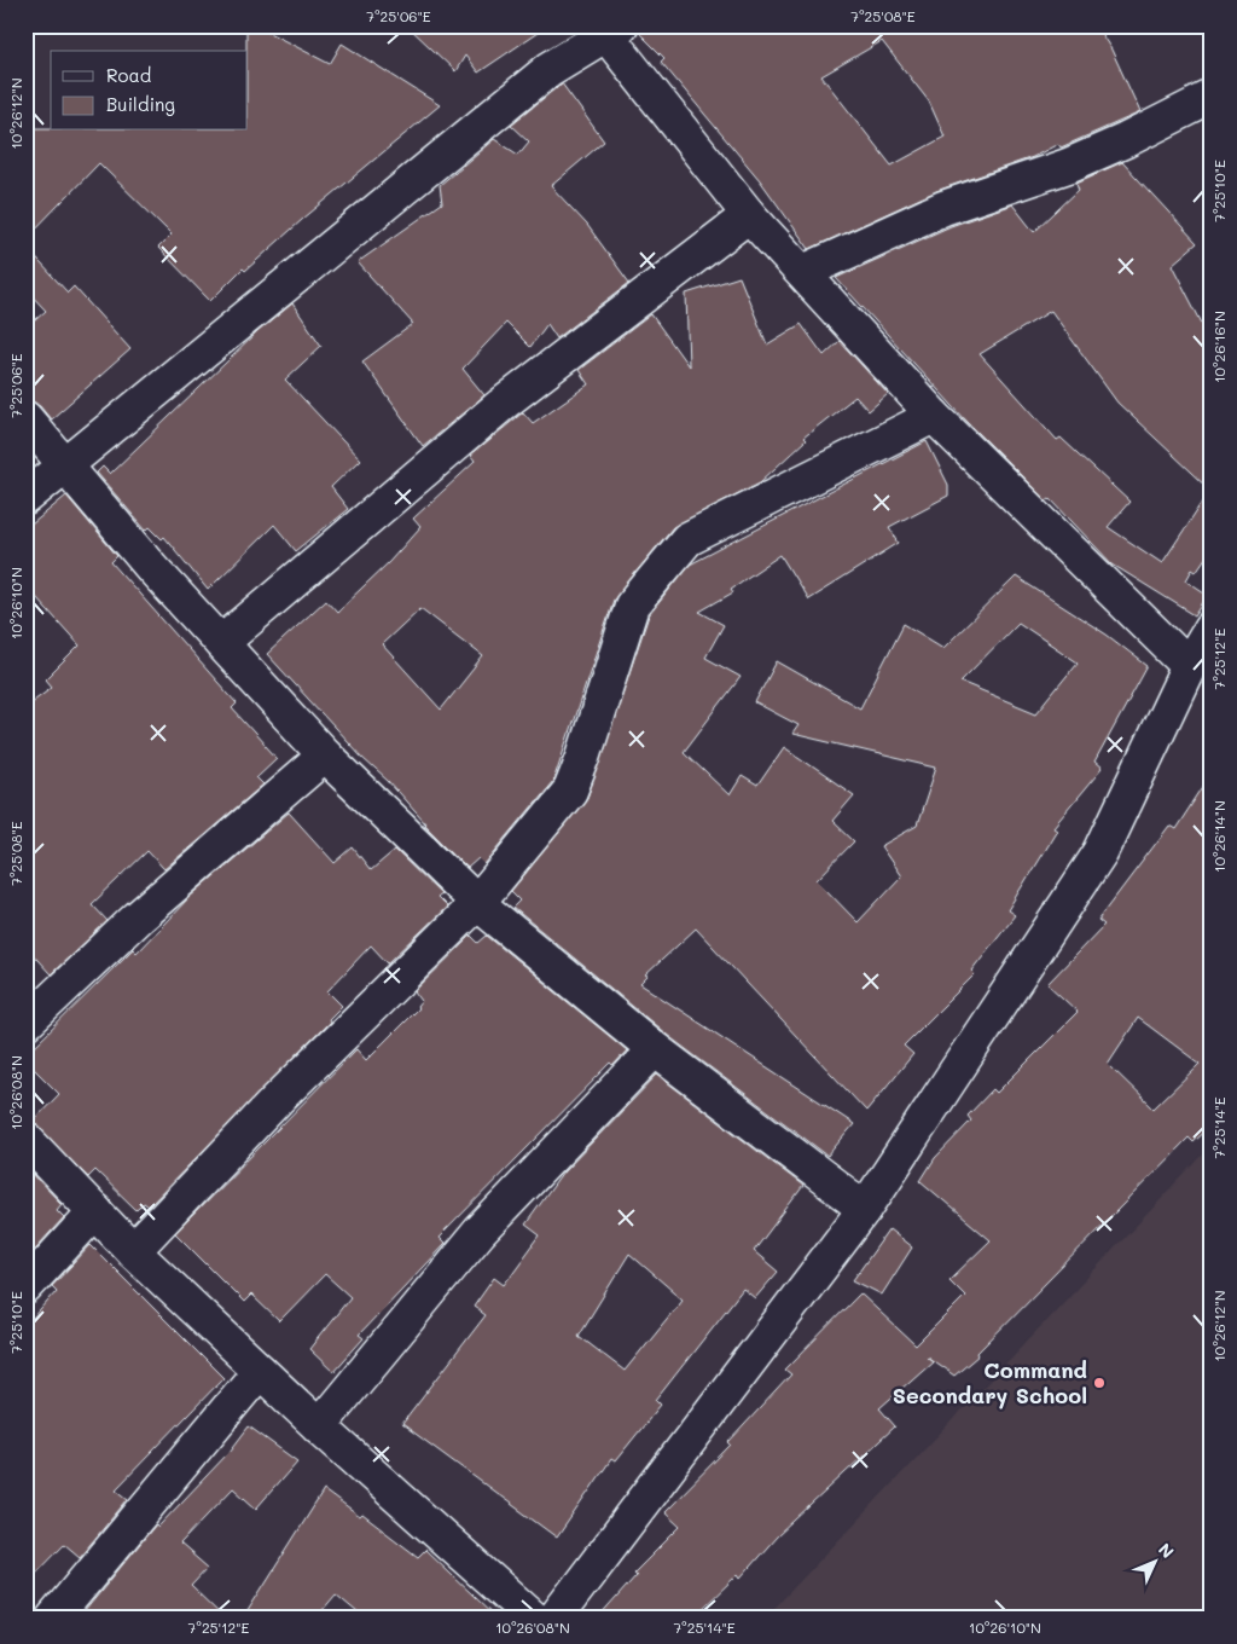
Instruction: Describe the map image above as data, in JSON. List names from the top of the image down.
{
  "places": ["Command Secondary School"],
  "legend": ["Road", "Building"],
  "north": "top right",
  "coordinates": [
    "7°25'06\"E",
    "7°25'08\"E",
    "10°26'12\"N",
    "7°25'10\"E",
    "10°26'16\"N",
    "10°26'10\"N",
    "7°25'12\"E",
    "10°26'14\"N",
    "10°26'08\"N",
    "7°25'14\"E"
  ]
}
